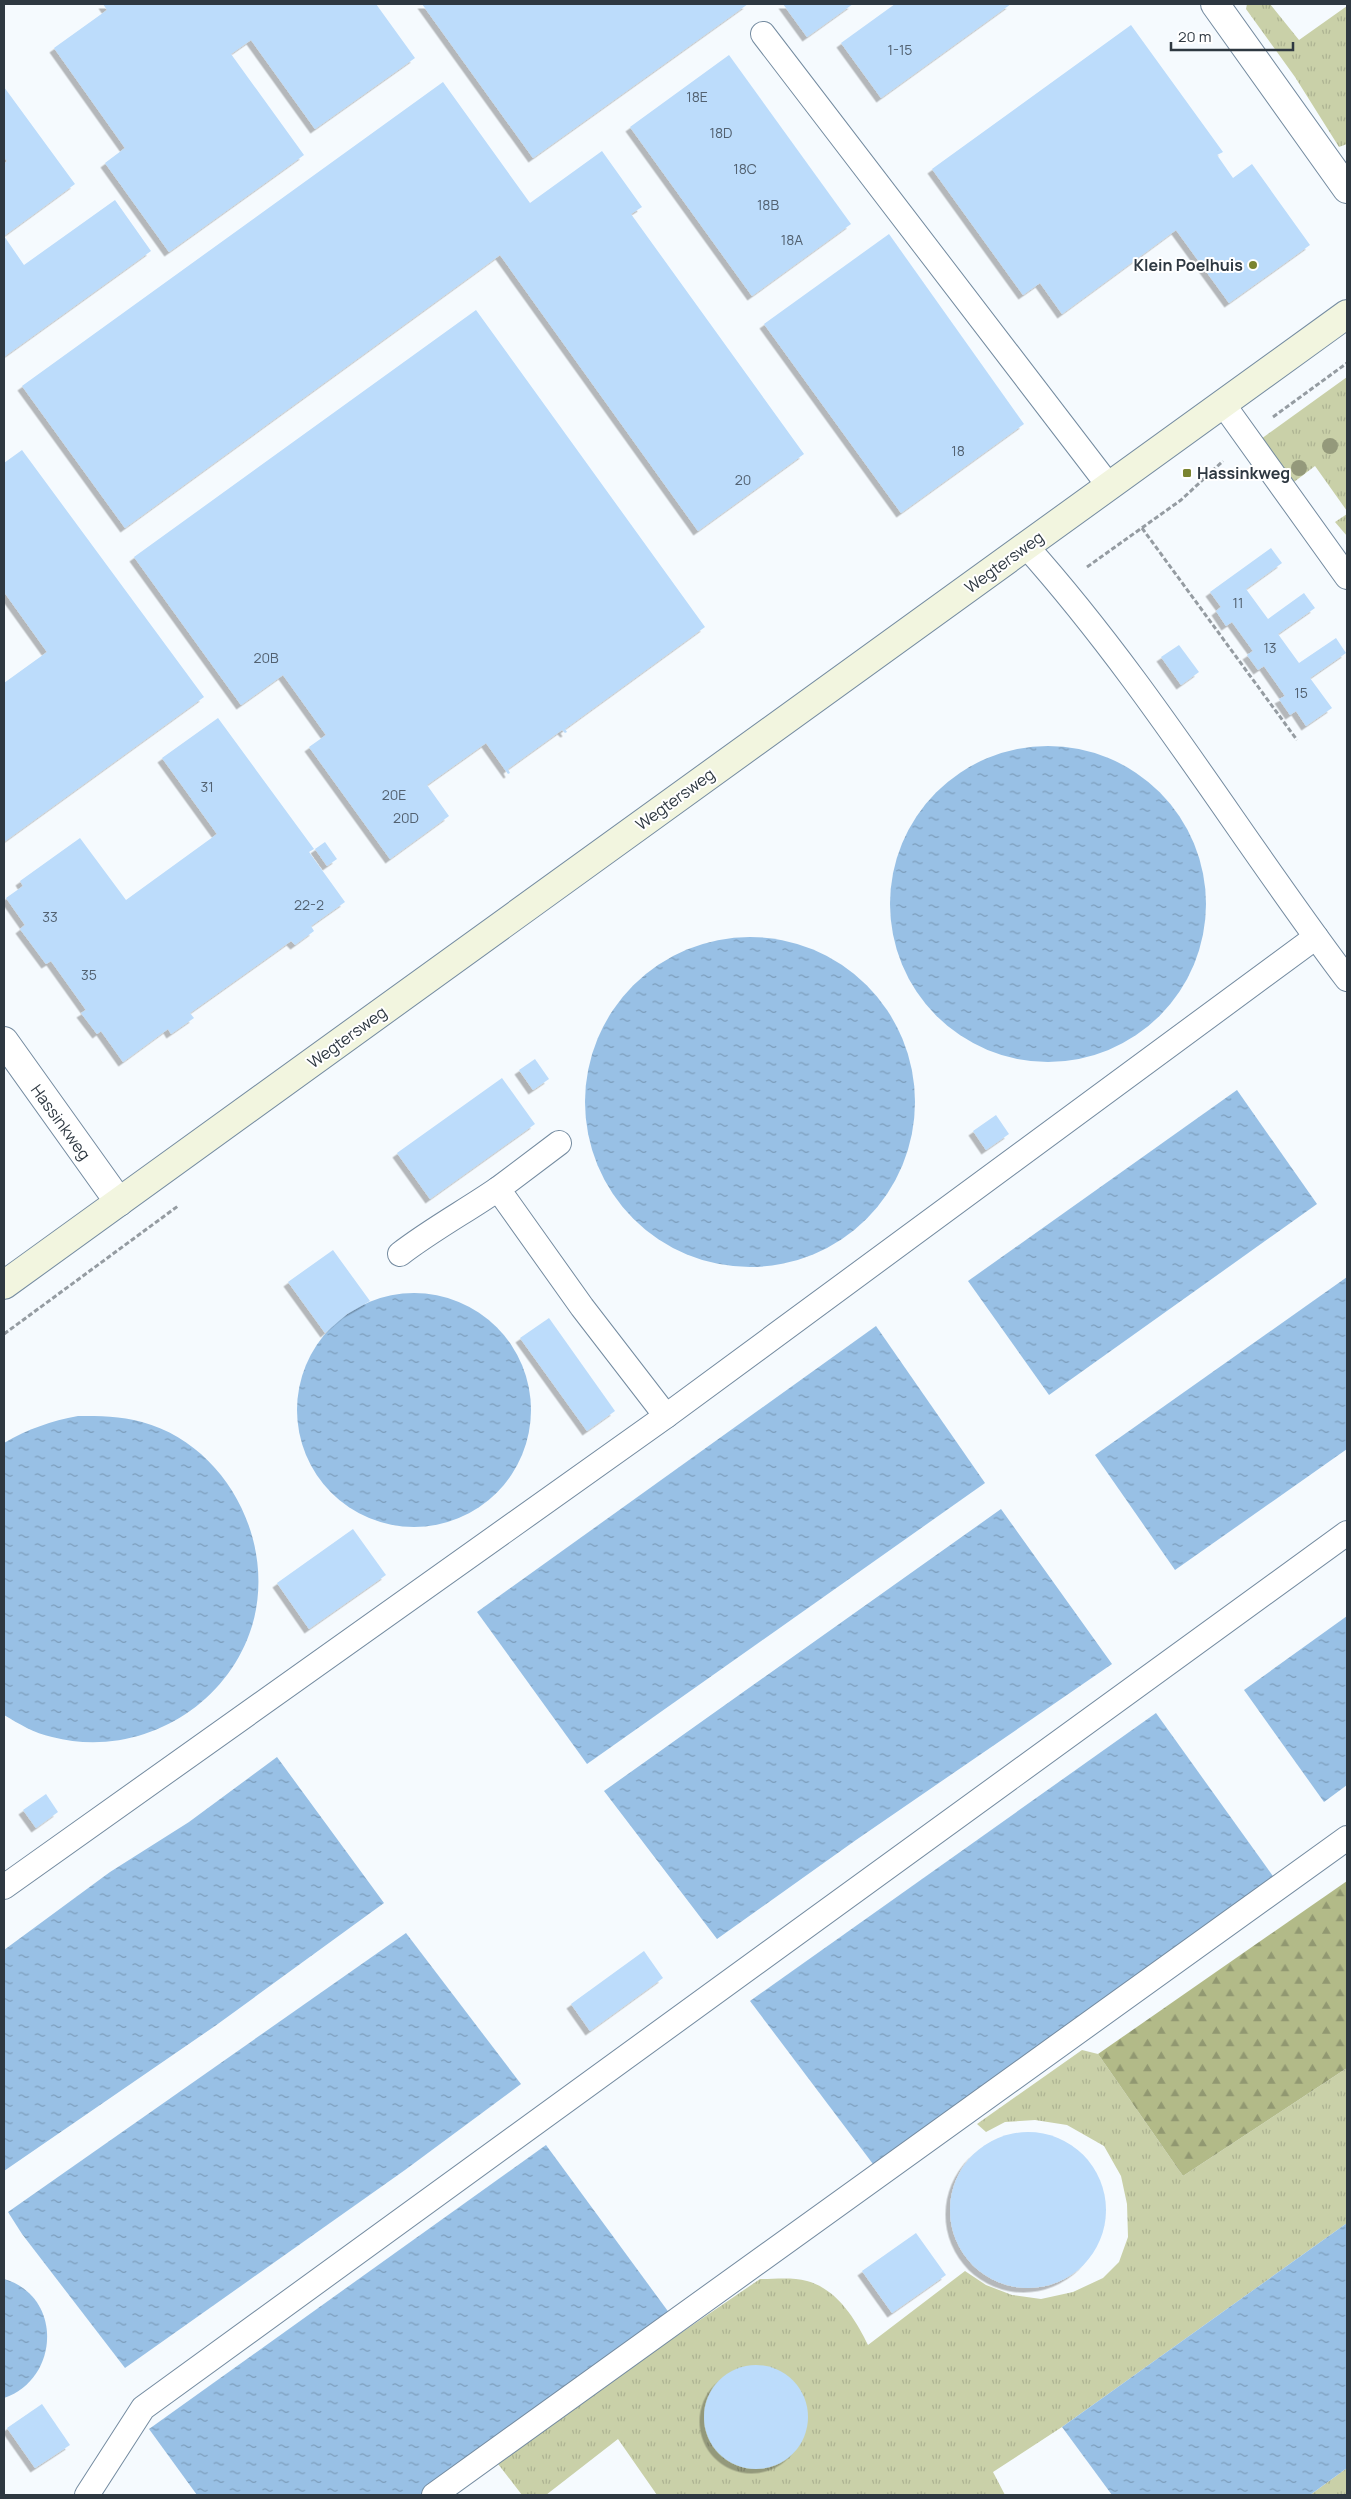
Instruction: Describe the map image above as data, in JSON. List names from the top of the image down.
{
  "streets": {
    "street": ["Wegtersweg", "Hassinkweg"]
  },
  "crossings": [
    ["Wegtersweg", "Hassinkweg"]
  ],
  "places": {
    "other": ["Klein Poelhuis"],
    "transit": ["Hassinkweg"]
  },
  "house_numbers": [
    "1-15",
    "18E",
    "18D",
    "18C",
    "18B",
    "18A",
    "18",
    "20",
    "11",
    "13",
    "20B",
    "15",
    "31",
    "20E",
    "20D",
    "22-2",
    "33",
    "35"
  ],
  "scale_bar": "20 m"
}
